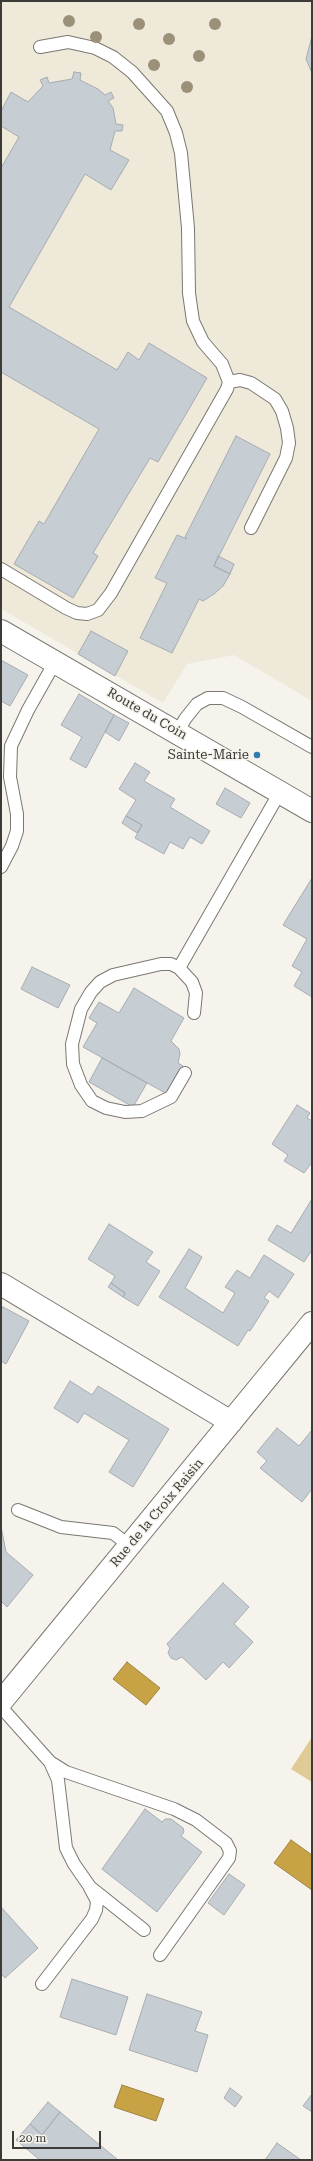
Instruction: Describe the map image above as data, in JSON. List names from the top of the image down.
{
  "streets": {
    "street": ["Route du Coin", "Rue de la Croix Raisin"]
  },
  "places": ["Sainte-Marie"],
  "scale_bar": "20 m"
}
